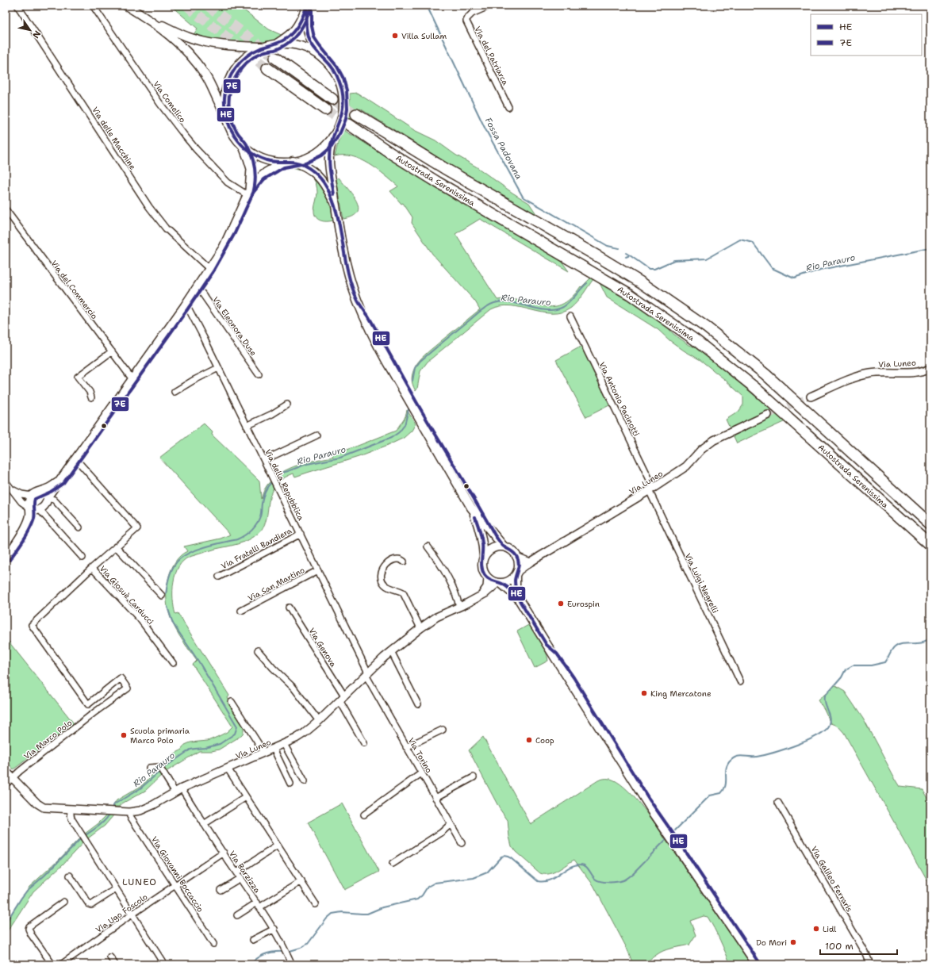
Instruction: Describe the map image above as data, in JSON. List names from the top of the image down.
{
  "streets": {
    "highway": ["Autostrada Serenissima"],
    "street": [
      "Via del Patriarca",
      "Via Comelico",
      "Via delle Macchine",
      "Via del Commercio",
      "Via Eleonora Duse",
      "Via Luneo",
      "Via Antonio Pacinotti",
      "Via della Repubblica",
      "Via Fratelli Bandiera",
      "Via Luigi Negrelli",
      "Via San Martino",
      "Via Giosuè Carducci",
      "Via Genova",
      "Via Marco Polo",
      "Via Torino",
      "Via Barzizza",
      "Via Giovanni Boccaccio",
      "Via Galileo Ferraris",
      "Via Ugo Foscolo"
    ]
  },
  "crossings": [
    ["Via Luneo", "Via Antonio Pacinotti"],
    ["Via Luneo", "Via della Repubblica"],
    ["Via Luneo", "Via Luigi Negrelli"],
    ["Via Luneo", "Via Genova"],
    ["Via Luneo", "Via Marco Polo"],
    ["Via Luneo", "Via Torino"],
    ["Via Luneo", "Via Barzizza"],
    ["Via Luneo", "Via Giovanni Boccaccio"],
    ["Via Antonio Pacinotti", "Via Luigi Negrelli"],
    ["Via della Repubblica", "Via Fratelli Bandiera"],
    ["Via della Repubblica", "Via San Martino"],
    ["Via della Repubblica", "Via Torino"],
    ["Via Giosuè Carducci", "Via Marco Polo"],
    ["Via Barzizza", "Via Ugo Foscolo"],
    ["Via Giovanni Boccaccio", "Via Ugo Foscolo"]
  ],
  "districts": ["LUNEO"],
  "water": ["Fossa Padovana", "Rio Parauro"],
  "places": [
    "Villa Sullam",
    "Eurospin",
    "King Mercatone",
    "Scuola primaria Marco Polo",
    "Coop",
    "Lidl",
    "Do Mori"
  ],
  "lines": ["transit line HE", "transit line 7E"],
  "legend": ["HE", "7E"],
  "scale_bar": "100 m",
  "north": "bottom right"
}
